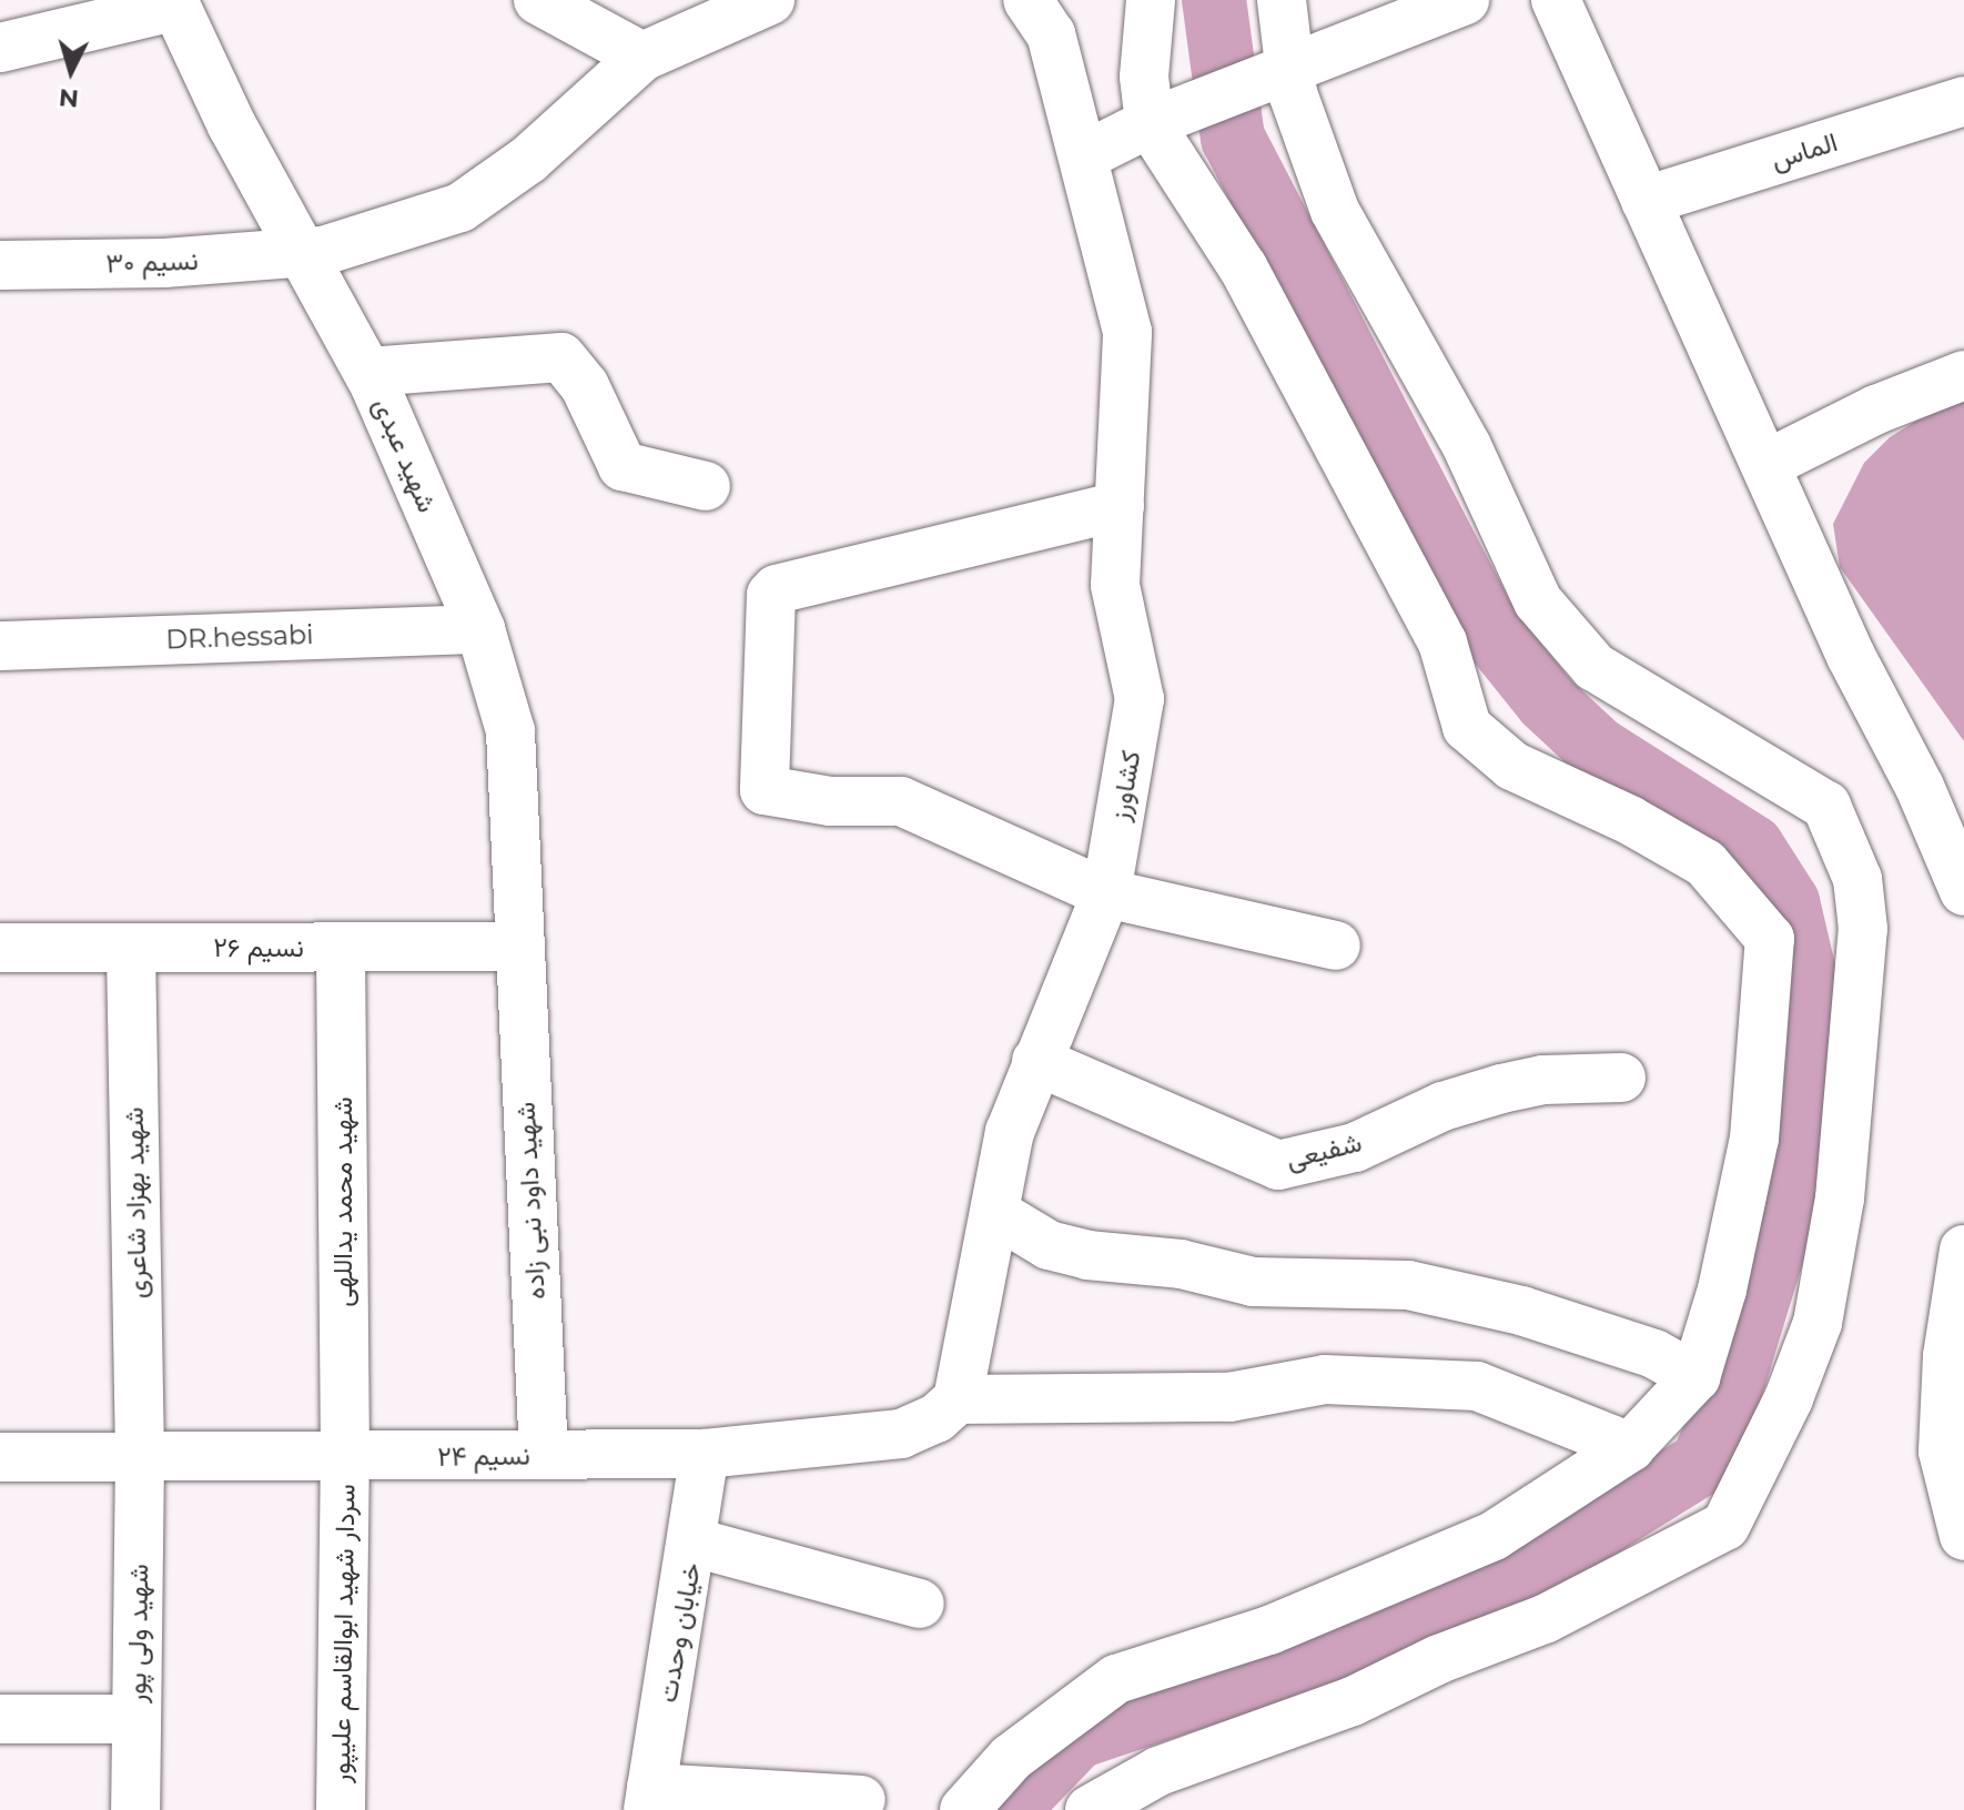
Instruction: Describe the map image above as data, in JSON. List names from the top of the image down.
{
  "streets": {
    "street": [
      "الماس",
      "نسیم ۳۰",
      "شهید عبدی",
      "DR.hessabi",
      "کشاورز",
      "نسیم ۲۶",
      "شفیعی",
      "شهید داود نبی زاده",
      "شهید محمد یداللهی",
      "شهید بهزاد شاعری",
      "نسیم ۲۴",
      "خیابان وحدت",
      "شهید ولی پور",
      "سردار شهید ابوالقاسم علیپور"
    ]
  },
  "crossings": [
    ["نسیم ۳۰", "شهید عبدی"],
    ["شهید عبدی", "DR.hessabi"],
    ["شهید عبدی", "نسیم ۲۶"],
    ["شهید عبدی", "شهید داود نبی زاده"],
    ["کشاورز", "شفیعی"],
    ["کشاورز", "نسیم ۲۴"],
    ["نسیم ۲۶", "شهید داود نبی زاده"],
    ["نسیم ۲۶", "شهید محمد یداللهی"],
    ["نسیم ۲۶", "شهید بهزاد شاعری"],
    ["شهید داود نبی زاده", "نسیم ۲۴"],
    ["شهید محمد یداللهی", "نسیم ۲۴"],
    ["شهید محمد یداللهی", "سردار شهید ابوالقاسم علیپور"],
    ["شهید بهزاد شاعری", "نسیم ۲۴"],
    ["شهید بهزاد شاعری", "شهید ولی پور"],
    ["نسیم ۲۴", "خیابان وحدت"],
    ["نسیم ۲۴", "شهید ولی پور"],
    ["نسیم ۲۴", "سردار شهید ابوالقاسم علیپور"]
  ],
  "north": "bottom"
}
